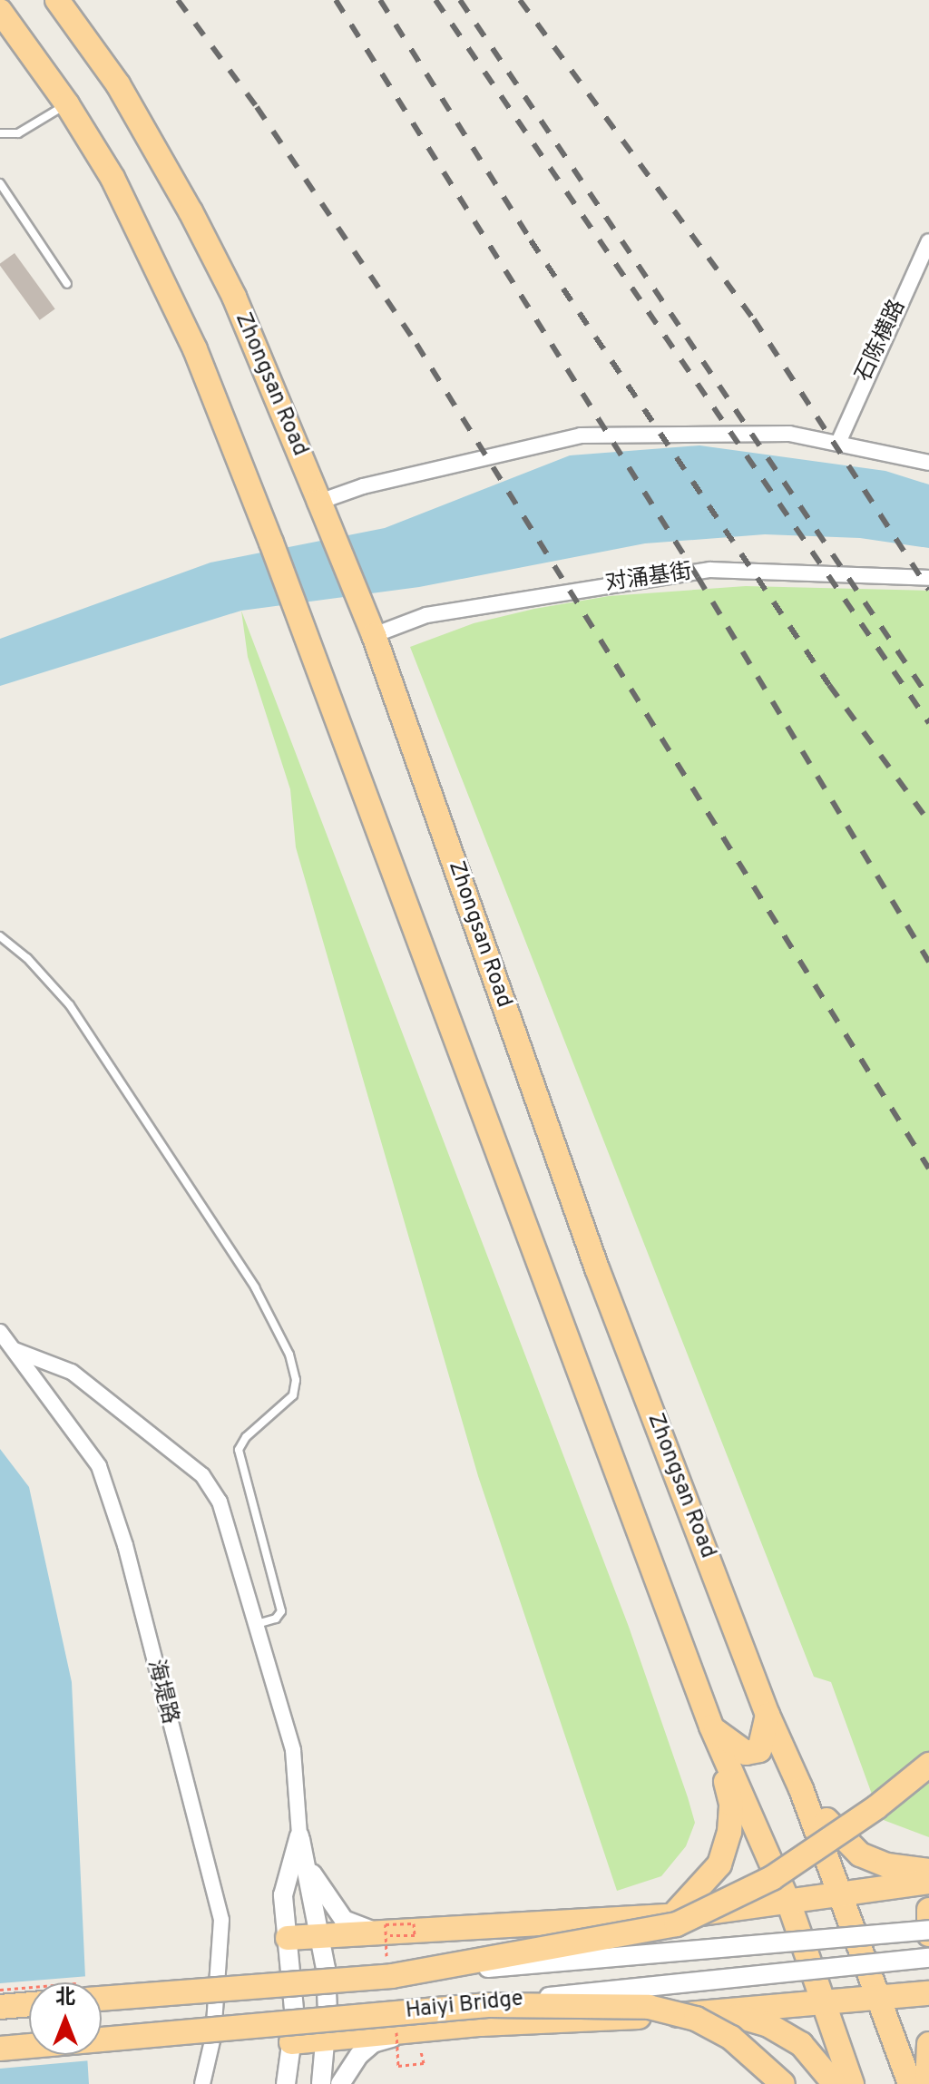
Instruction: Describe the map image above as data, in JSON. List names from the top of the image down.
{
  "streets": {
    "main road": ["Zhongsan Road", "Haiyi Bridge"],
    "street": ["石陈横路", "对涌基街", "海堤路"]
  },
  "crossings": [
    ["Zhongsan Road", "对涌基街"]
  ],
  "north": "top"
}
